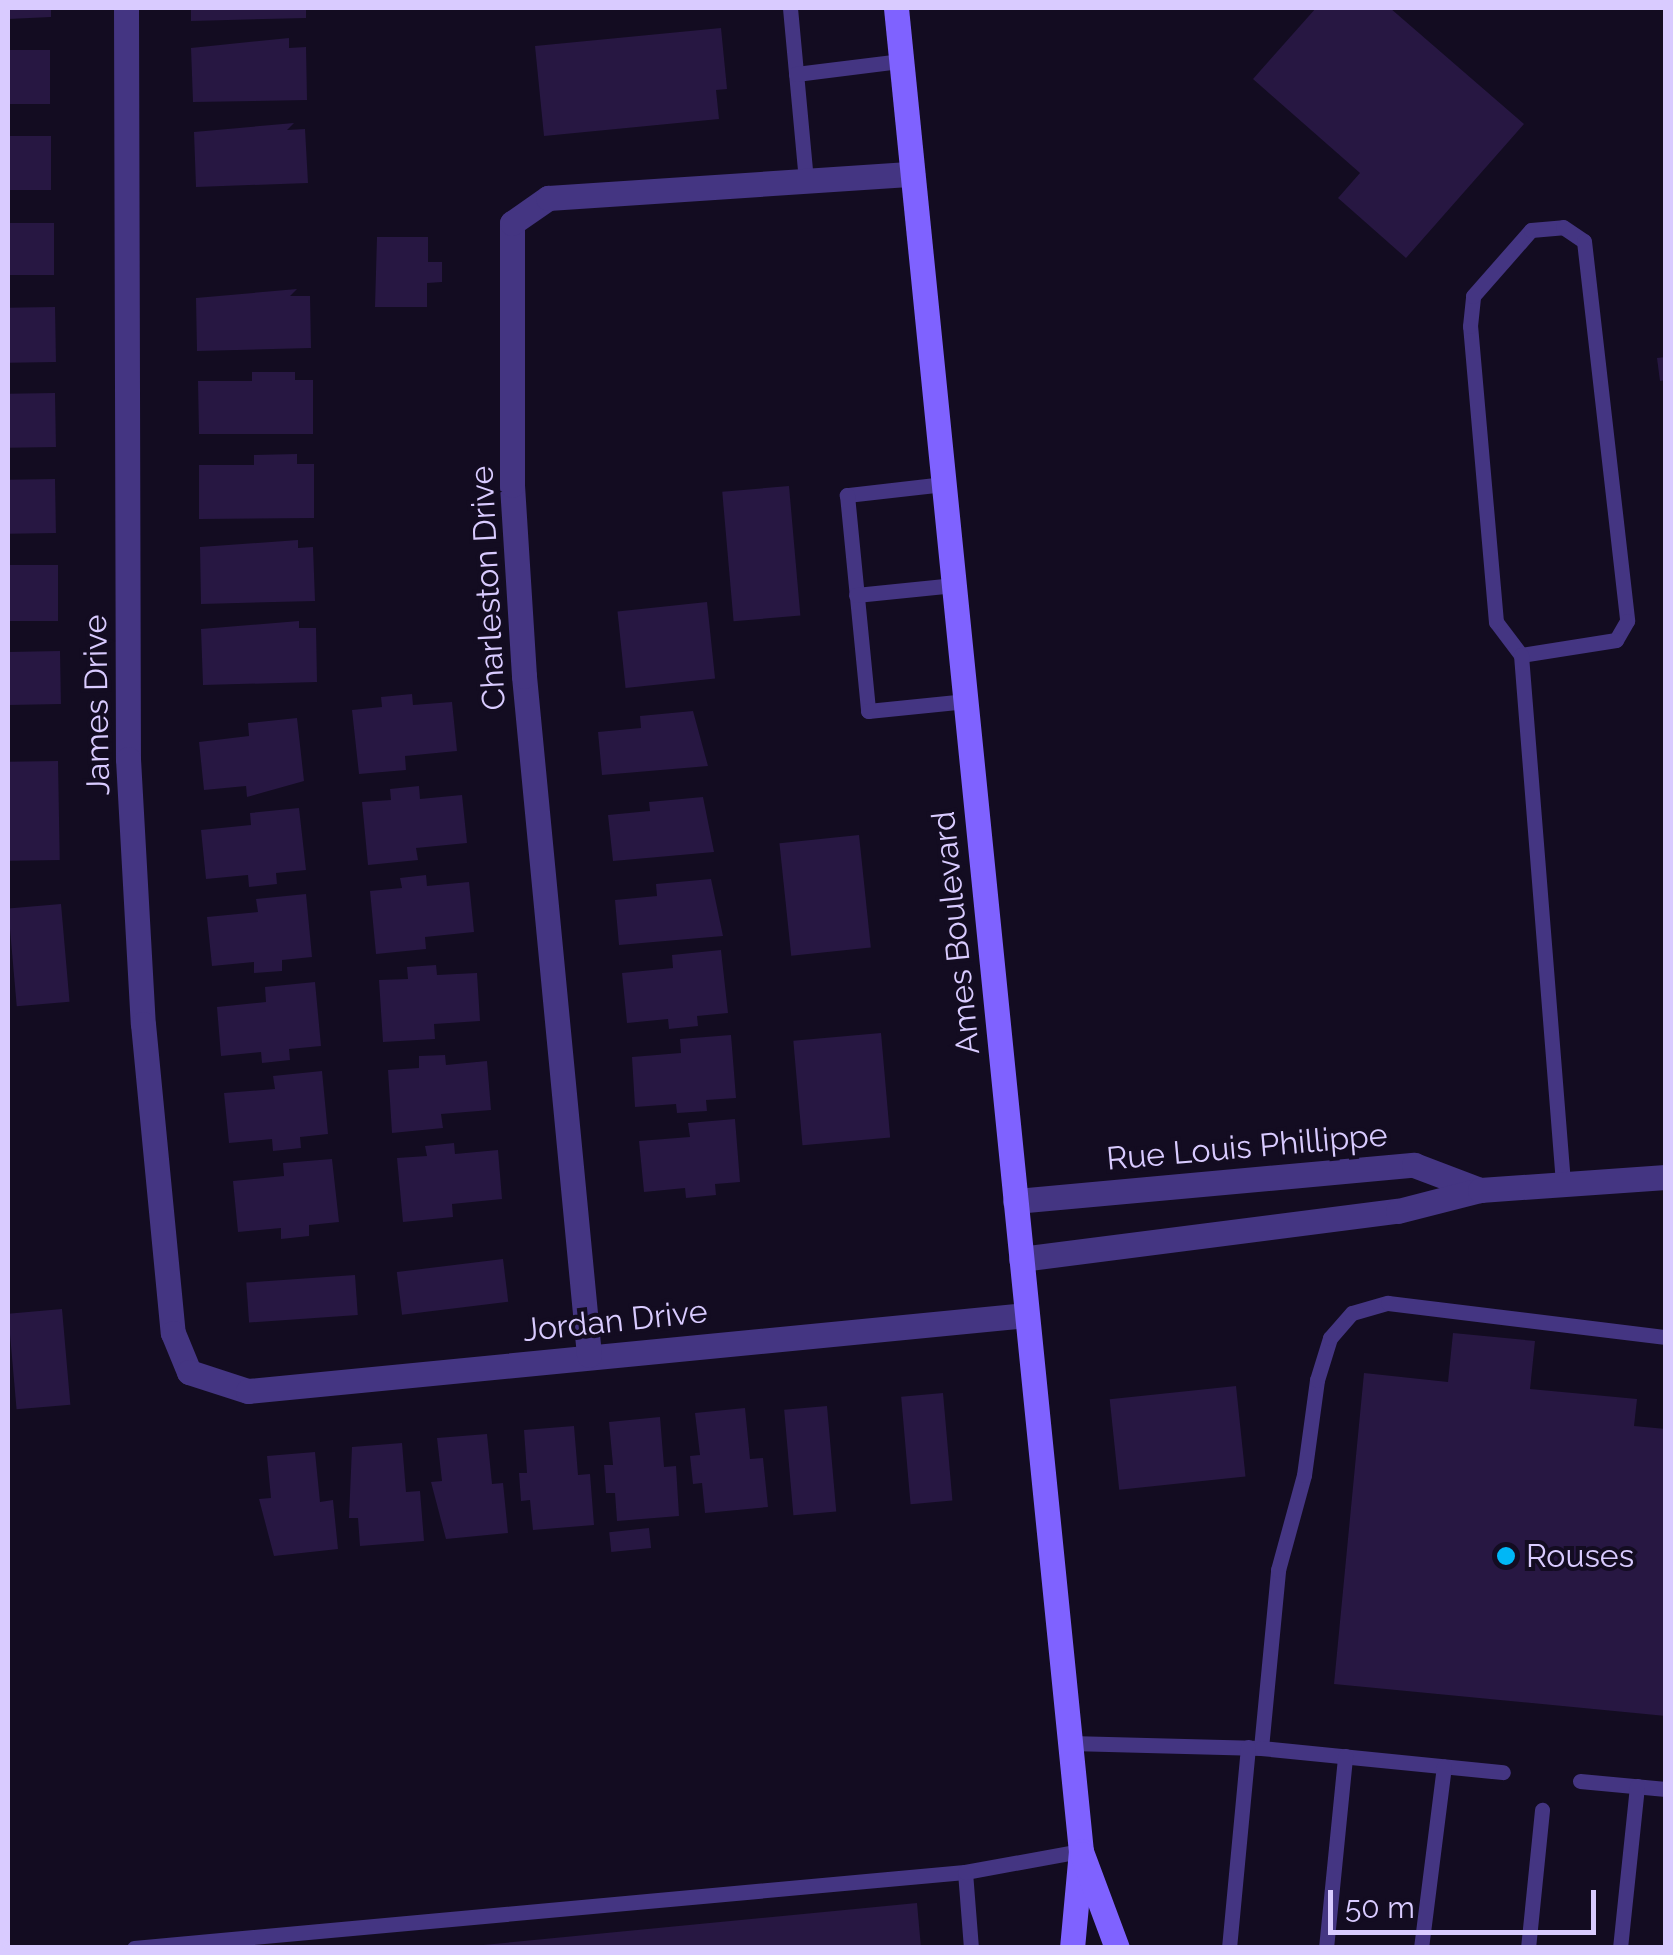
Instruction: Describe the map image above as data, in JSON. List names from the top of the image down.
{
  "streets": {
    "street": [
      "Charleston Drive",
      "James Drive",
      "Ames Boulevard",
      "Rue Louis Phillippe",
      "Jordan Drive"
    ]
  },
  "crossings": [
    ["Charleston Drive", "Ames Boulevard"],
    ["Charleston Drive", "Jordan Drive"],
    ["James Drive", "Jordan Drive"],
    ["Ames Boulevard", "Rue Louis Phillippe"],
    ["Ames Boulevard", "Jordan Drive"]
  ],
  "places": ["Rouses"],
  "scale_bar": "50 m"
}
